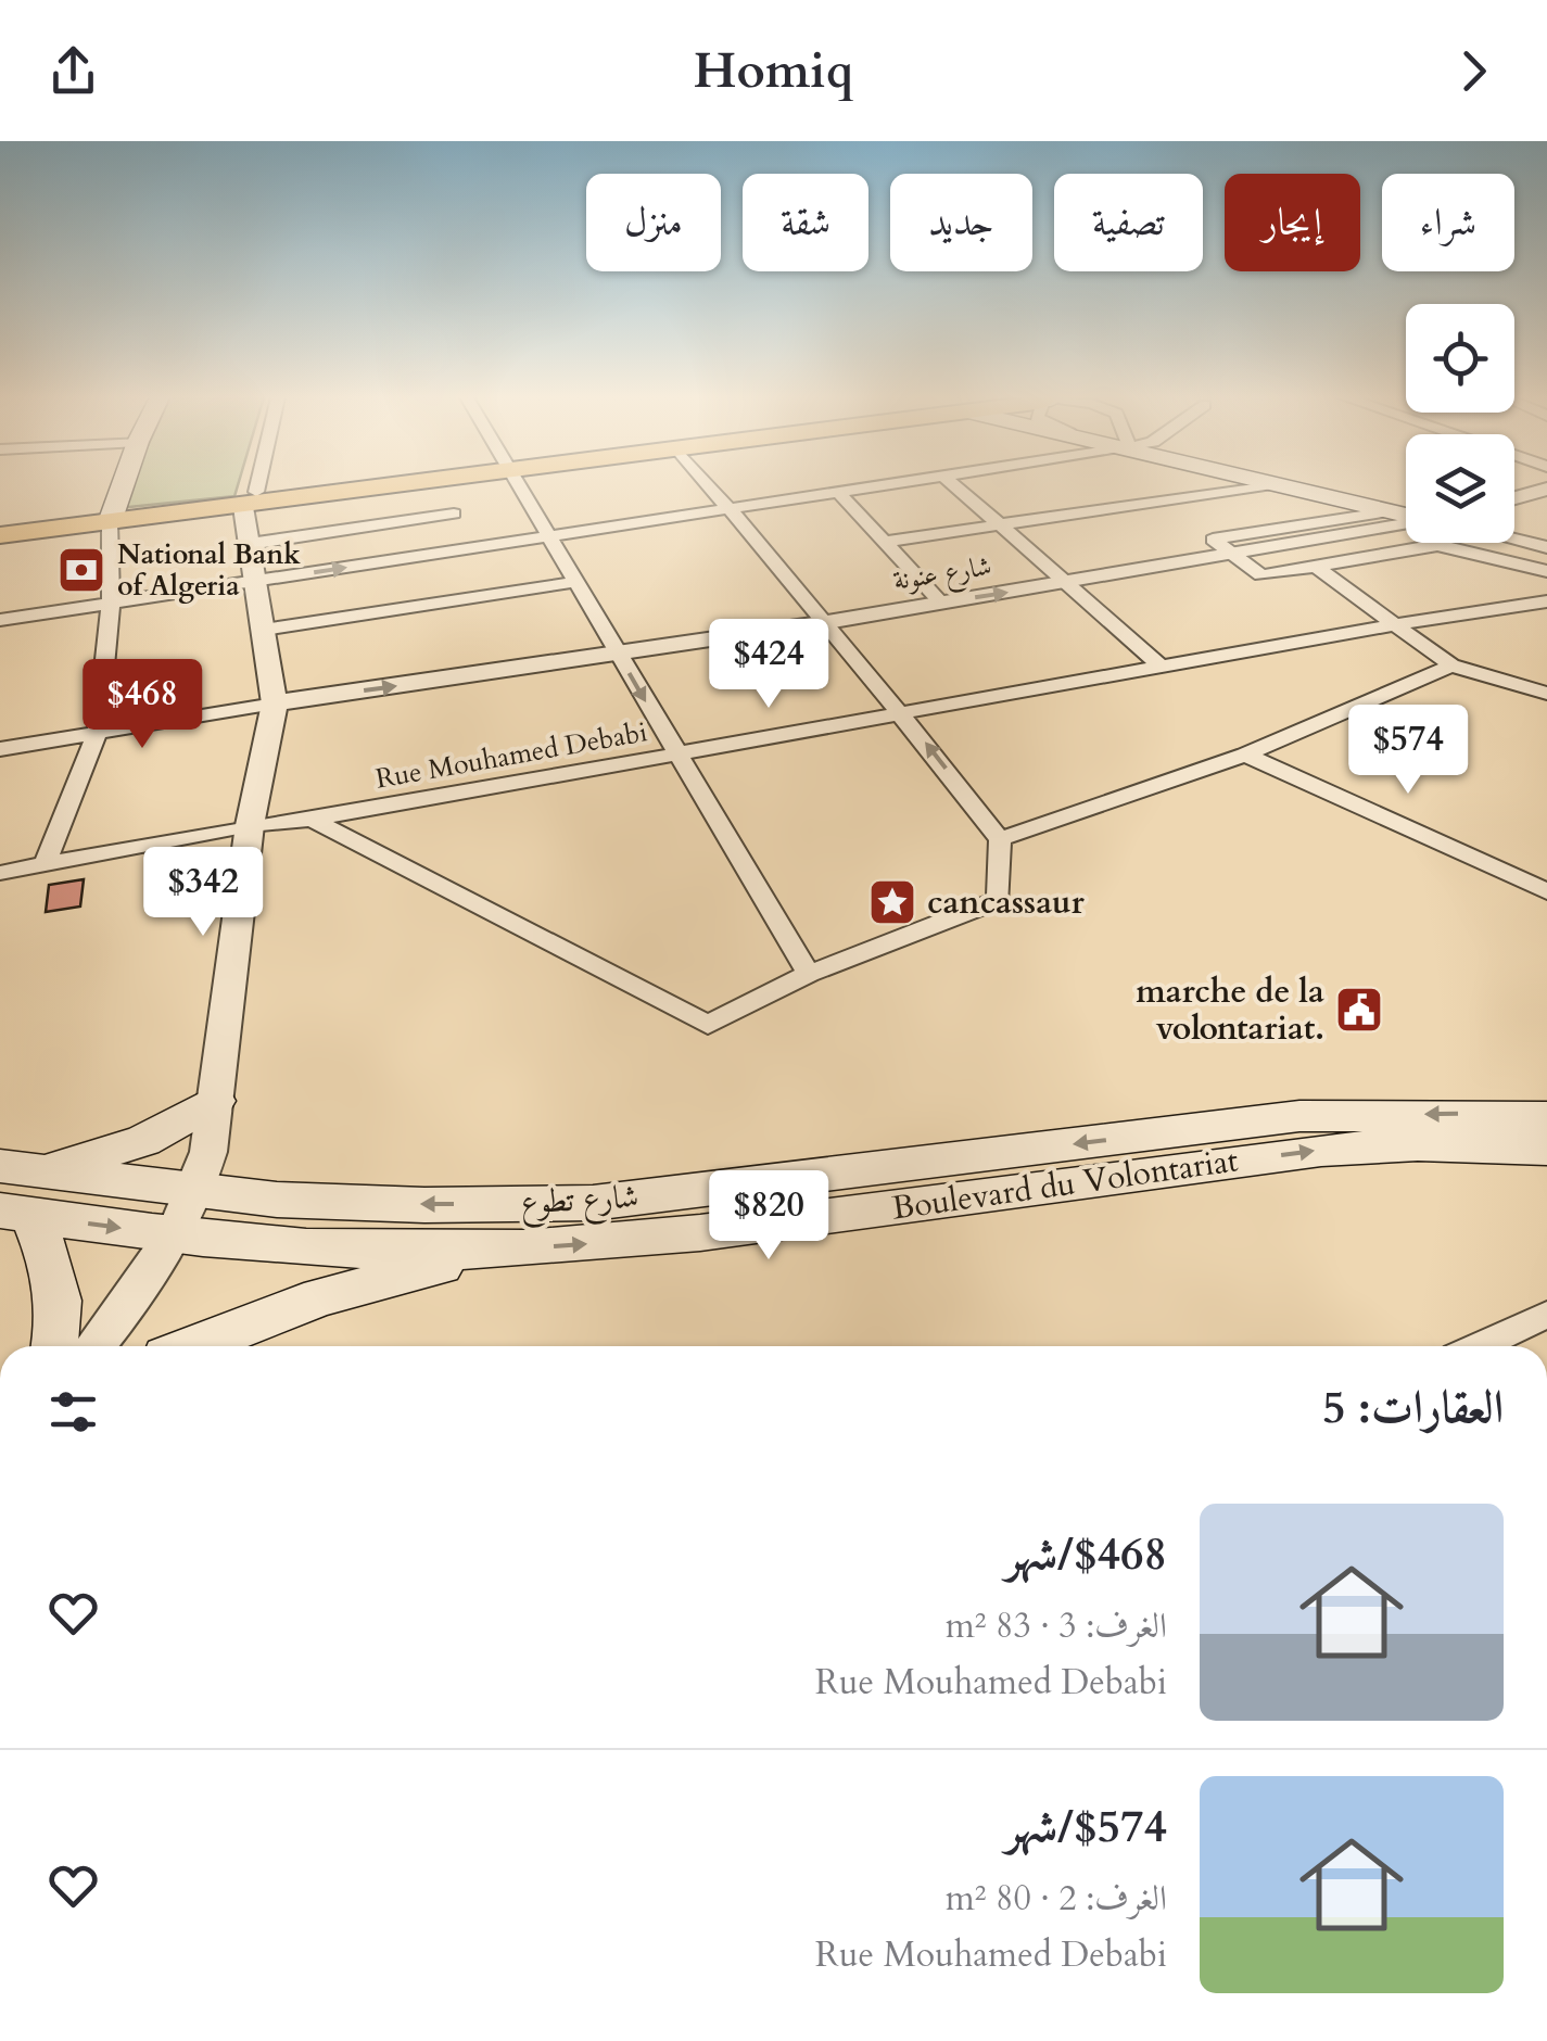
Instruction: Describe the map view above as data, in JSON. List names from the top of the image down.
{
  "streets": {
    "main road": ["Boulevard du Volontariat", "شارع تطوع"],
    "street": ["شارع عنونة", "Rue Mouhamed Debabi"]
  },
  "crossings": [
    ["Boulevard du Volontariat", "شارع تطوع"]
  ],
  "one_way": ["Boulevard du Volontariat", "شارع تطوع"],
  "places": {
    "bank": ["National Bank of Algeria"],
    "place": ["cancassaur"],
    "public building": ["marche de la volontariat."]
  },
  "page": {
    "header": "Homiq",
    "chip": [
      "شراء",
      "إيجار",
      "تصفية",
      "جديد",
      "شقة",
      "منزل"
    ],
    "price": [
      "$424",
      "$468",
      "$574",
      "$342",
      "$820"
    ],
    "heading": "العقارات: 5",
    "list": [
      {
        "name": "$468/شهر",
        "note": "الغرف: 3 · 83 m² · Rue Mouhamed Debabi"
      },
      {
        "name": "$574/شهر",
        "note": "الغرف: 2 · 80 m² · Rue Mouhamed Debabi"
      }
    ]
  }
}
